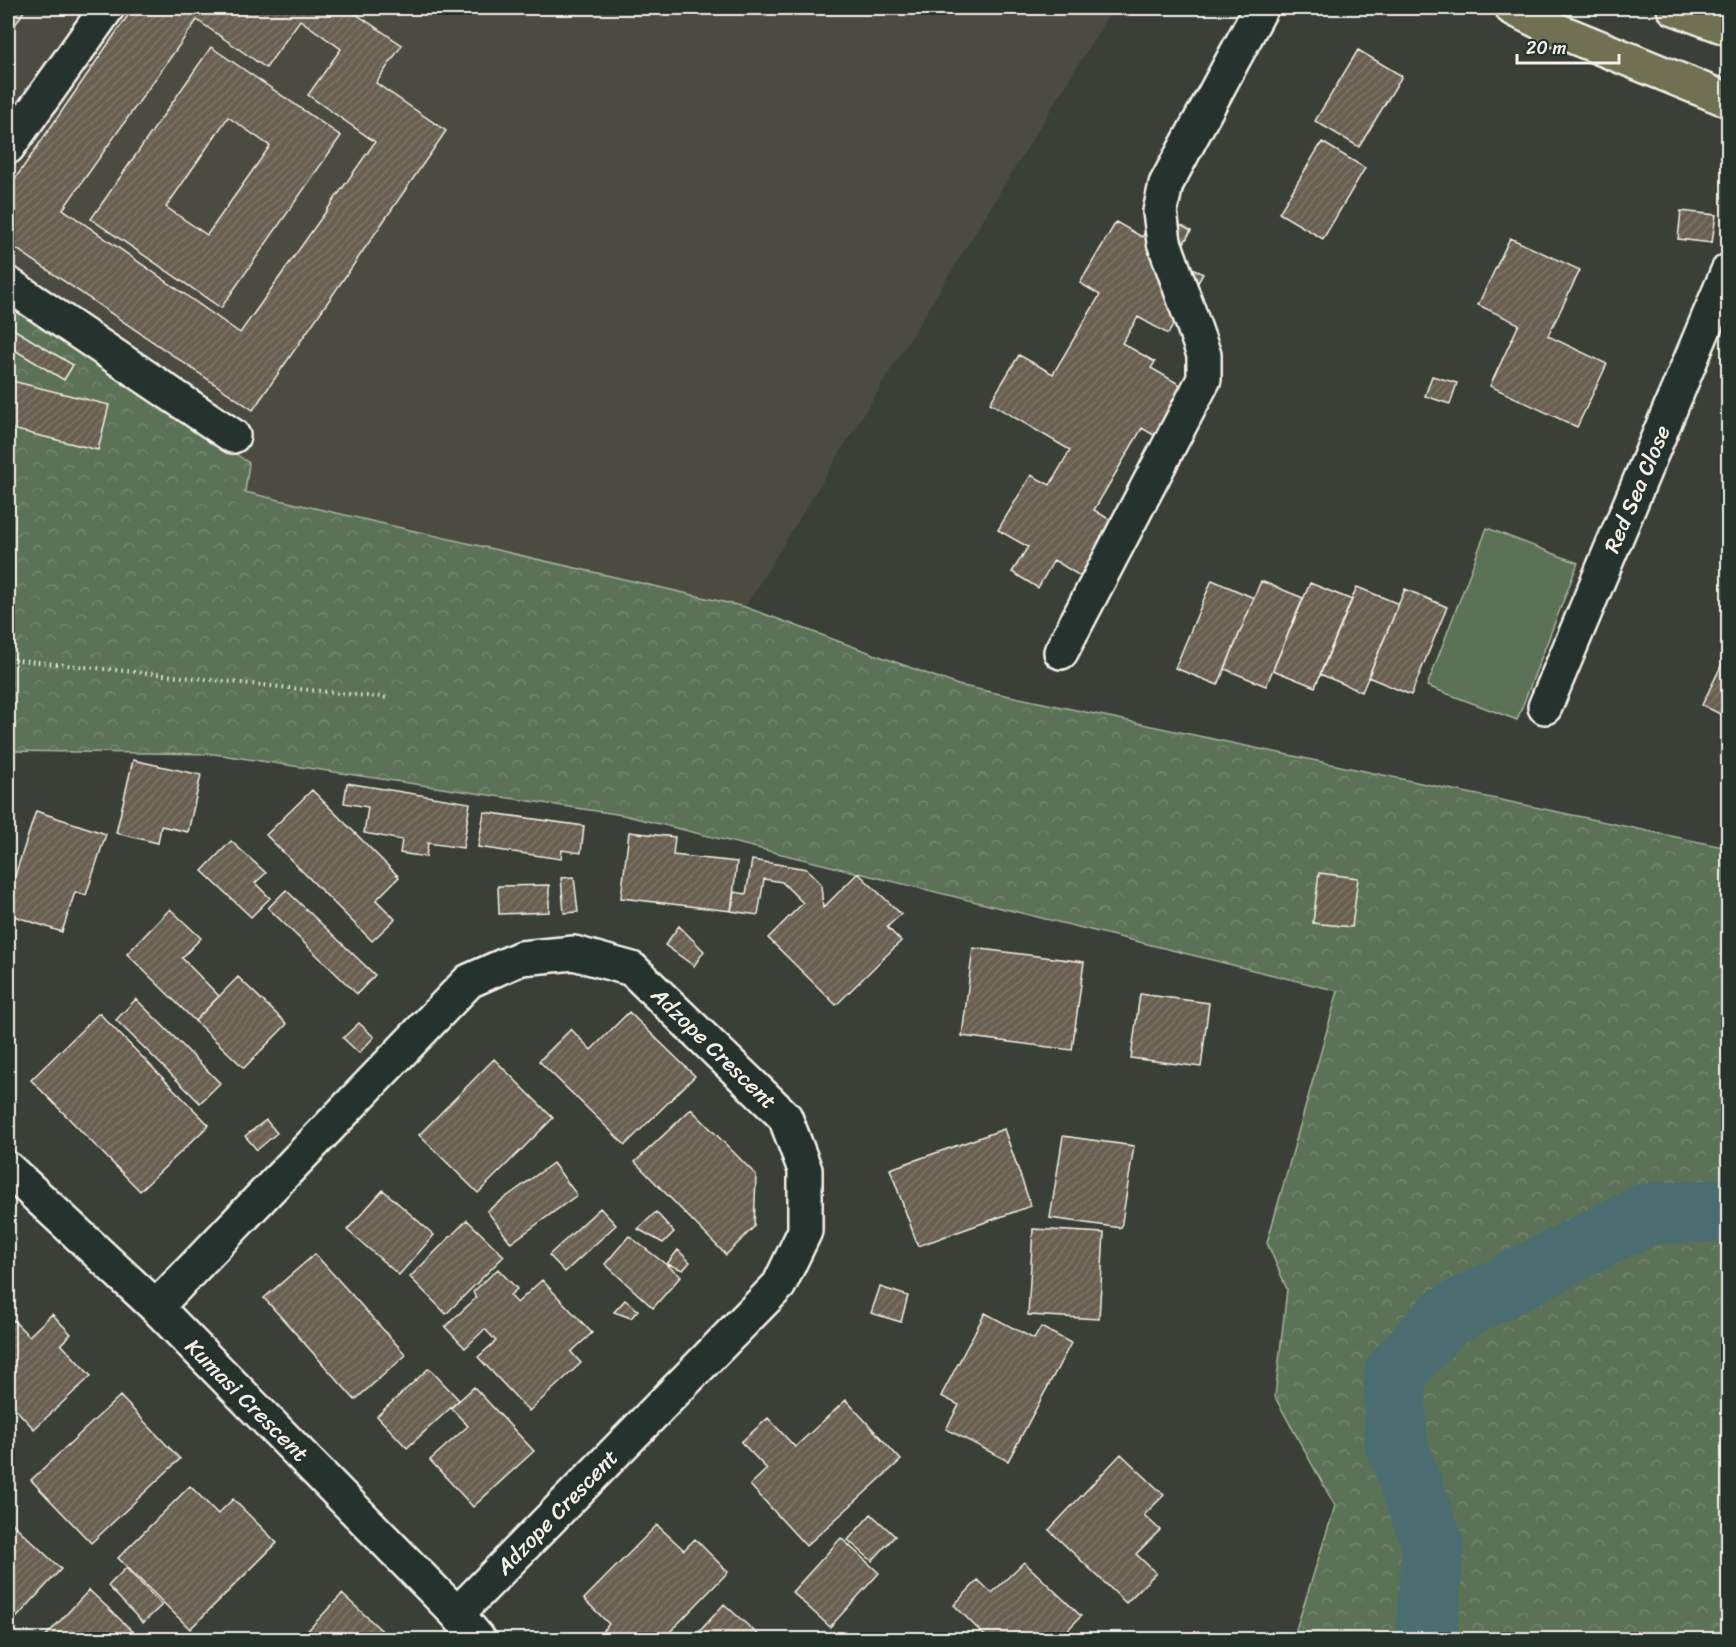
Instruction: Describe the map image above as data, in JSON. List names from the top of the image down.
{
  "streets": {
    "street": ["Red Sea Close", "Adzope Crescent", "Kumasi Crescent"]
  },
  "crossings": [
    ["Adzope Crescent", "Kumasi Crescent"]
  ],
  "scale_bar": "20 m"
}
